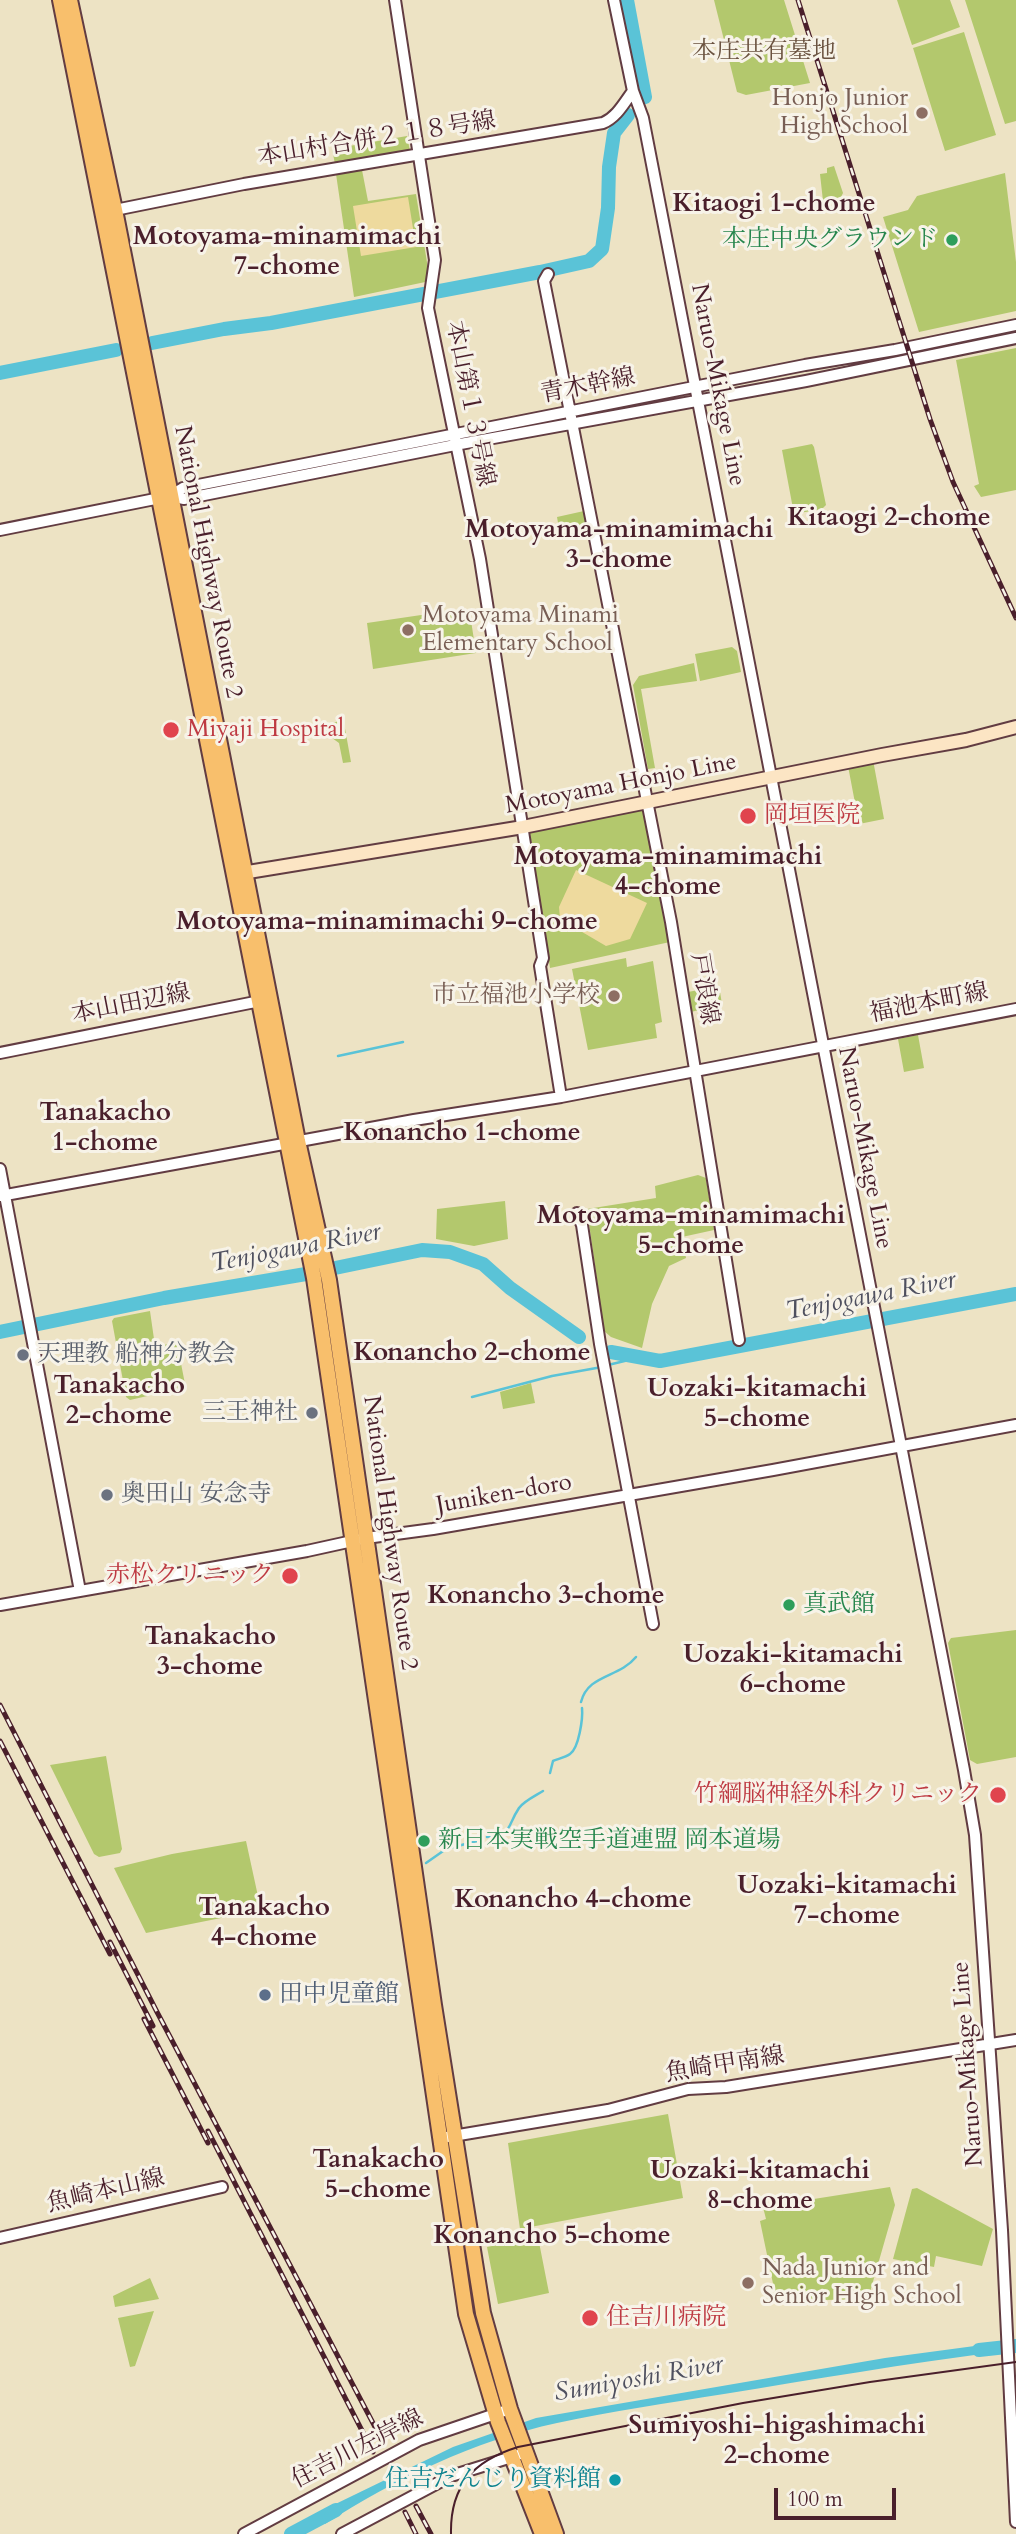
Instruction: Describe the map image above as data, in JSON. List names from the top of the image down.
{
  "streets": {
    "highway": ["National Highway Route 2"],
    "main road": ["Motoyama Honjo Line"],
    "street": [
      "本山村合併２１８号線",
      "Naruo-Mikage Line",
      "青木幹線",
      "本山第１３号線",
      "戸浪線",
      "福池本町線",
      "本山田辺線",
      "Juniken-doro",
      "魚崎甲南線",
      "魚崎本山線",
      "住吉川左岸線"
    ]
  },
  "crossings": [
    ["本山村合併２１８号線", "Naruo-Mikage Line"],
    ["本山村合併２１８号線", "本山第１３号線"],
    ["本山村合併２１８号線", "National Highway Route 2"],
    ["Naruo-Mikage Line", "青木幹線"],
    ["Naruo-Mikage Line", "Motoyama Honjo Line"],
    ["Naruo-Mikage Line", "福池本町線"],
    ["Naruo-Mikage Line", "Juniken-doro"],
    ["Naruo-Mikage Line", "魚崎甲南線"],
    ["青木幹線", "本山第１３号線"],
    ["青木幹線", "National Highway Route 2"],
    ["青木幹線", "戸浪線"],
    ["本山第１３号線", "Motoyama Honjo Line"],
    ["本山第１３号線", "福池本町線"],
    ["National Highway Route 2", "Motoyama Honjo Line"],
    ["National Highway Route 2", "福池本町線"],
    ["National Highway Route 2", "本山田辺線"],
    ["National Highway Route 2", "Juniken-doro"],
    ["National Highway Route 2", "魚崎甲南線"],
    ["National Highway Route 2", "住吉川左岸線"],
    ["Motoyama Honjo Line", "戸浪線"],
    ["戸浪線", "福池本町線"]
  ],
  "districts": [
    "Kitaogi 1-chome",
    "Motoyama-minamimachi 7-chome",
    "Kitaogi 2-chome",
    "Motoyama-minamimachi 3-chome",
    "Motoyama-minamimachi 4-chome",
    "Motoyama-minamimachi 9-chome",
    "Tanakacho 1-chome",
    "Konancho 1-chome",
    "Motoyama-minamimachi 5-chome",
    "Konancho 2-chome",
    "Tanakacho 2-chome",
    "Uozaki-kitamachi 5-chome",
    "Konancho 3-chome",
    "Tanakacho 3-chome",
    "Uozaki-kitamachi 6-chome",
    "Uozaki-kitamachi 7-chome",
    "Konancho 4-chome",
    "Tanakacho 4-chome",
    "Tanakacho 5-chome",
    "Uozaki-kitamachi 8-chome",
    "Konancho 5-chome",
    "Sumiyoshi-higashimachi 2-chome"
  ],
  "water": ["Tenjogawa River", "Sumiyoshi River"],
  "parks": ["本庄共有墓地"],
  "places": [
    "Honjo Junior High School",
    "本庄中央グラウンド",
    "Motoyama Minami Elementary School",
    "Miyaji Hospital",
    "岡垣医院",
    "市立福池小学校",
    "天理教 船神分教会",
    "三王神社",
    "奥田山 安念寺",
    "赤松クリニック",
    "真武館",
    "竹綱脳神経外科クリニック",
    "新日本実戦空手道連盟 岡本道場",
    "田中児童館",
    "Nada Junior and Senior High School",
    "住吉川病院",
    "住吉だんじり資料館"
  ],
  "scale_bar": "100 m"
}
